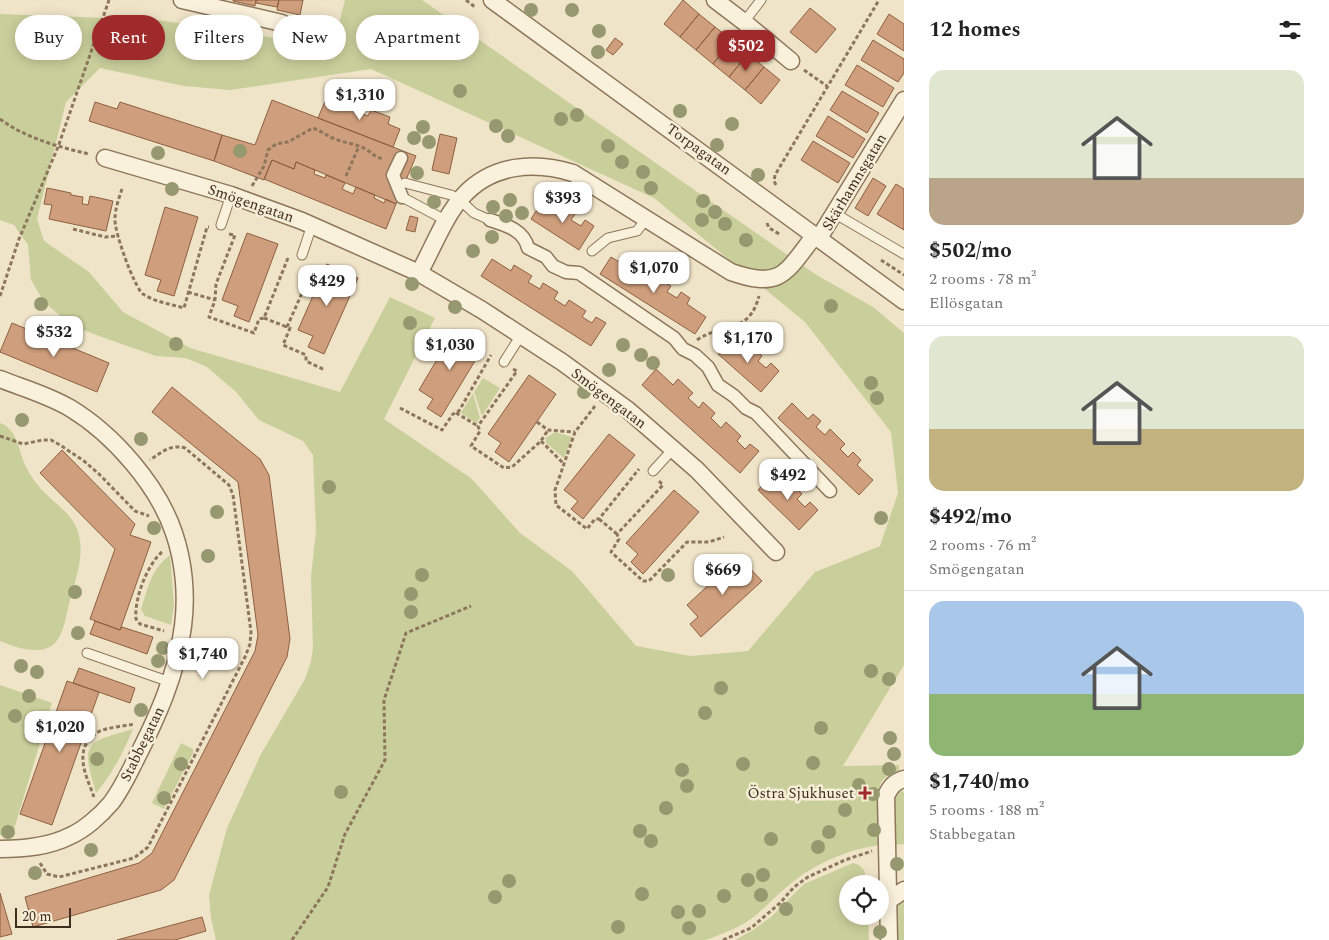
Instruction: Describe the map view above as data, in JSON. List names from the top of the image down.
{
  "streets": {
    "street": [
      "Torpagatan",
      "Skärhamnsgatan",
      "Smögengatan",
      "Stabbegatan"
    ]
  },
  "crossings": [
    ["Torpagatan", "Skärhamnsgatan"]
  ],
  "places": {
    "health": ["Östra Sjukhuset"]
  },
  "scale_bar": "20 m",
  "page": {
    "heading": "12 homes",
    "chip": [
      "Buy",
      "Rent",
      "Filters",
      "New",
      "Apartment"
    ],
    "price": [
      "$502",
      "$1,310",
      "$393",
      "$1,070",
      "$429",
      "$532",
      "$1,170",
      "$1,030",
      "$492",
      "$669",
      "$1,740",
      "$1,020"
    ],
    "list": [
      {
        "name": "$502/mo",
        "note": "2 rooms · 78 m² · Ellösgatan"
      },
      {
        "name": "$492/mo",
        "note": "2 rooms · 76 m² · Smögengatan"
      },
      {
        "name": "$1,740/mo",
        "note": "5 rooms · 188 m² · Stabbegatan"
      }
    ],
    "scale": "20 m"
  }
}
